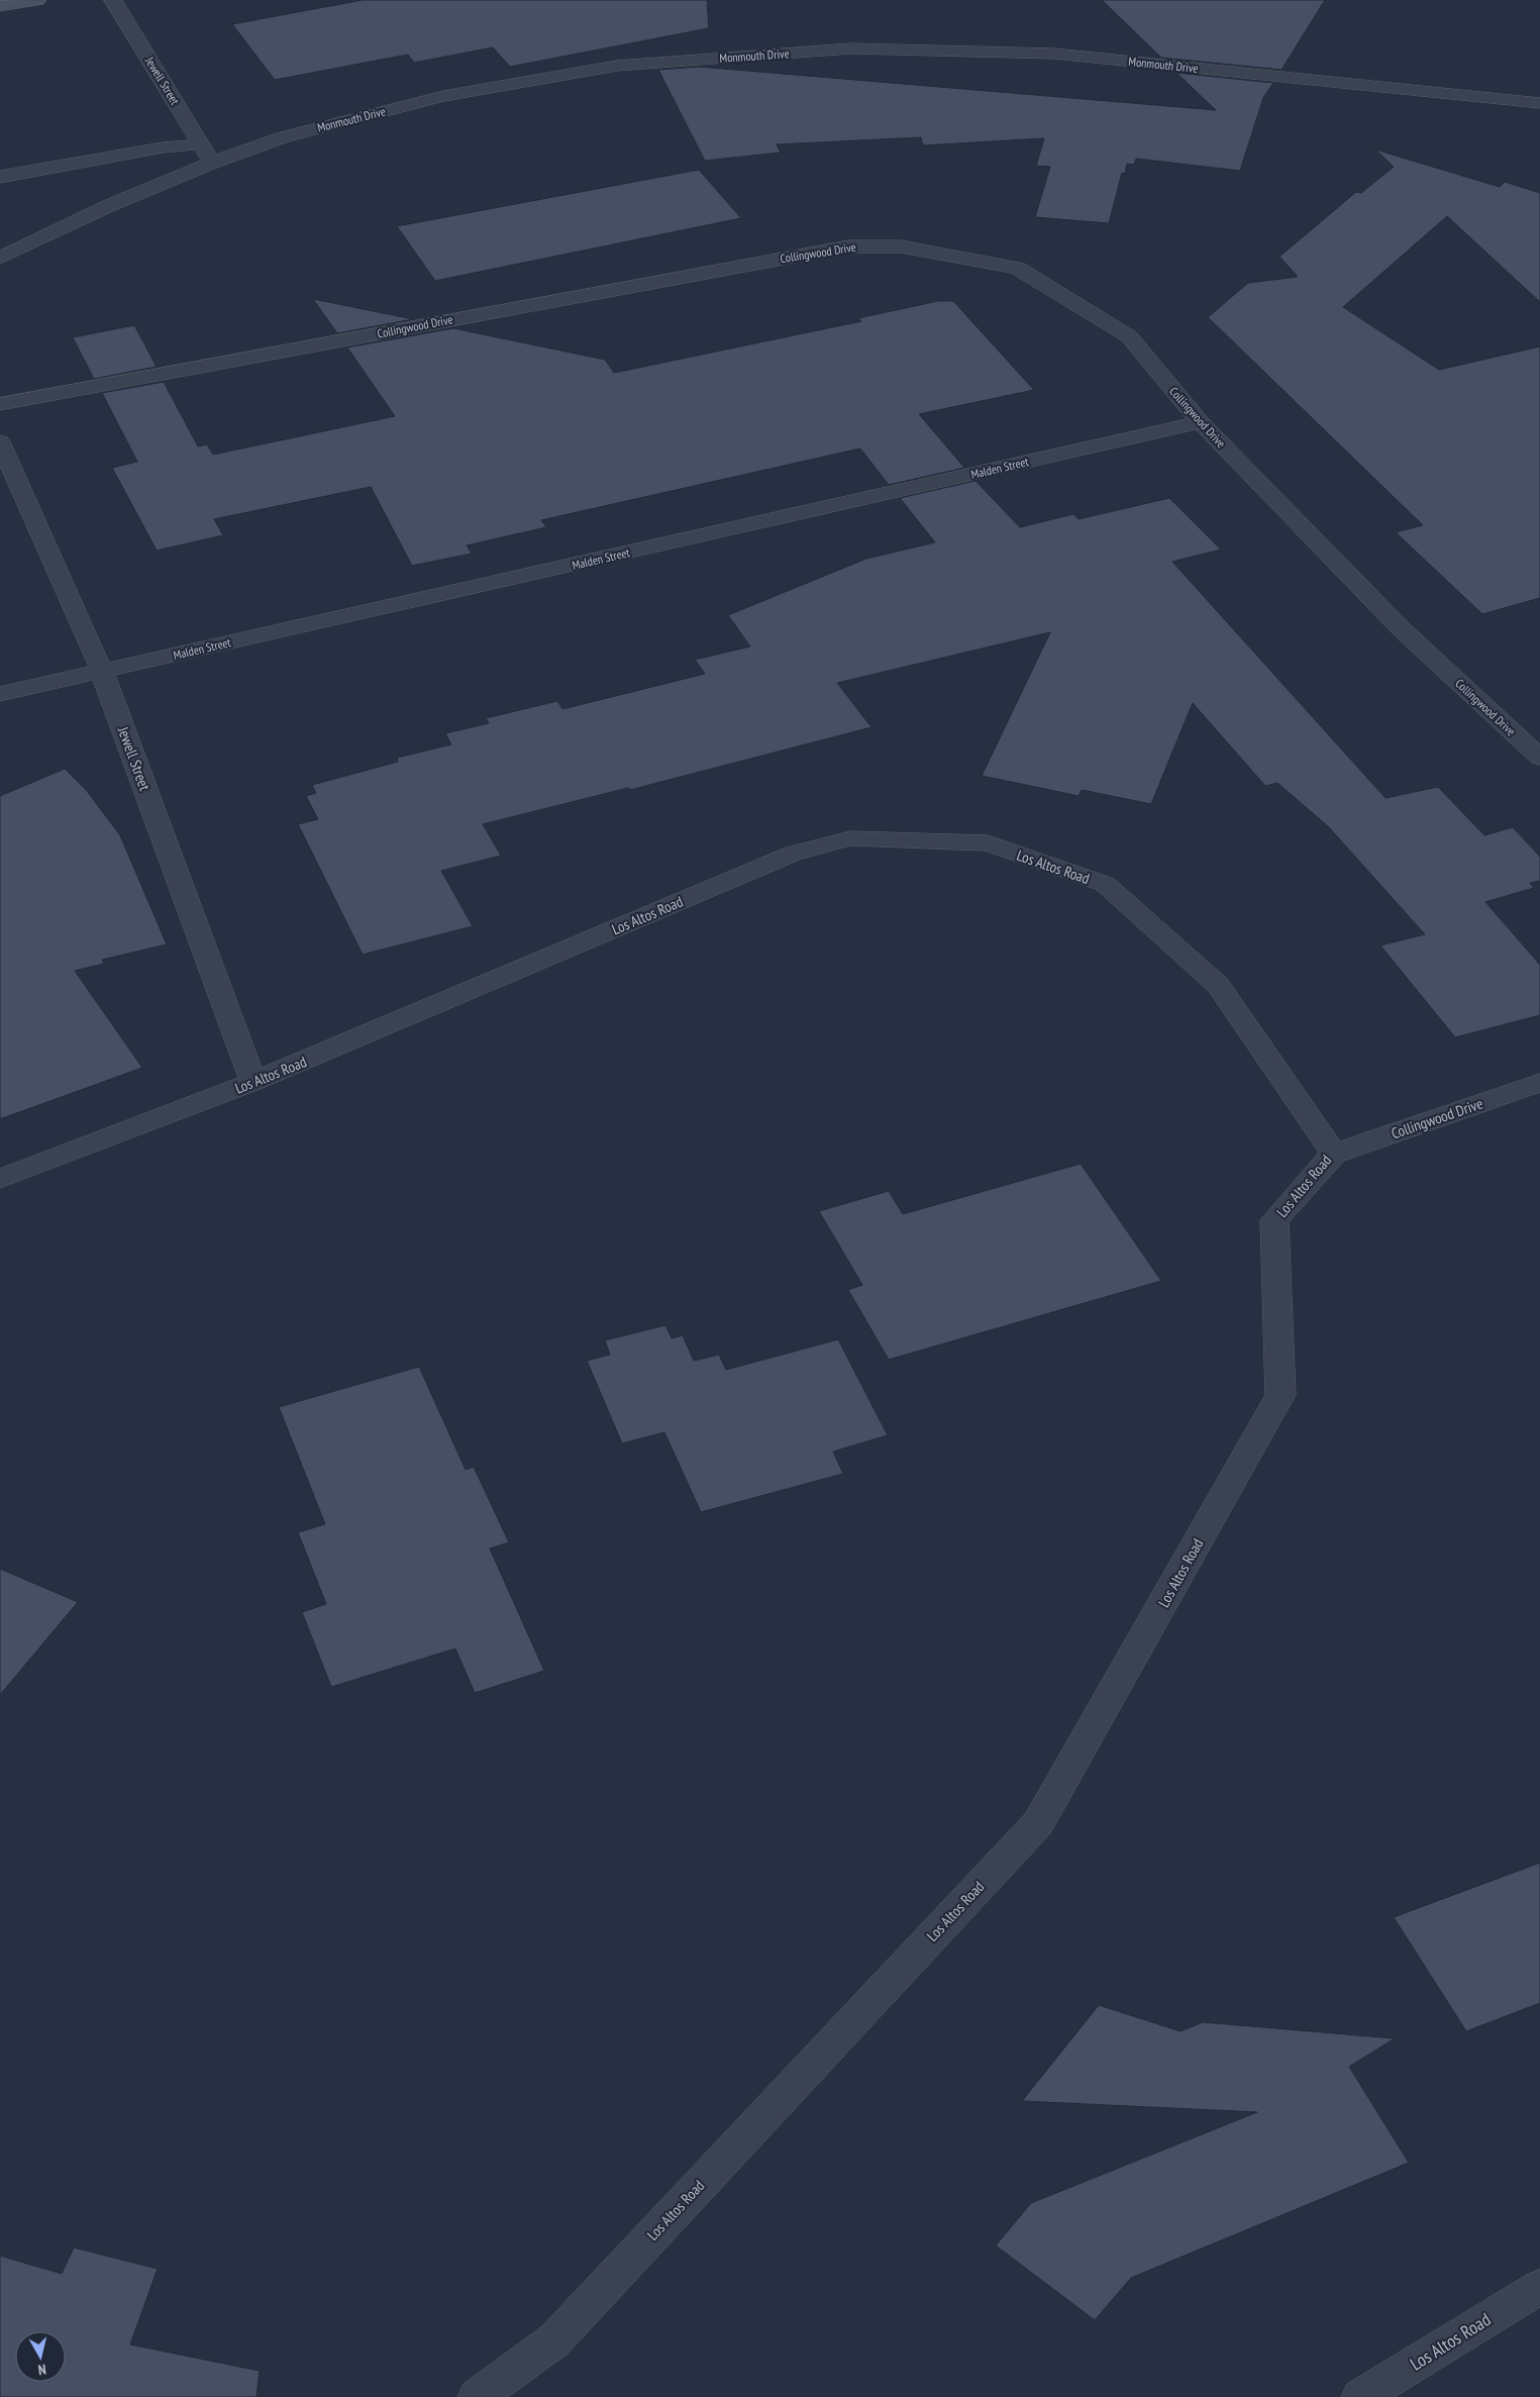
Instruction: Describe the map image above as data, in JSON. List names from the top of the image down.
{
  "streets": {
    "street": [
      "Monmouth Drive",
      "Jewell Street",
      "Collingwood Drive",
      "Malden Street",
      "Los Altos Road"
    ]
  },
  "crossings": [
    ["Monmouth Drive", "Jewell Street"],
    ["Jewell Street", "Malden Street"],
    ["Jewell Street", "Los Altos Road"],
    ["Collingwood Drive", "Malden Street"],
    ["Collingwood Drive", "Los Altos Road"]
  ],
  "north": "bottom"
}
